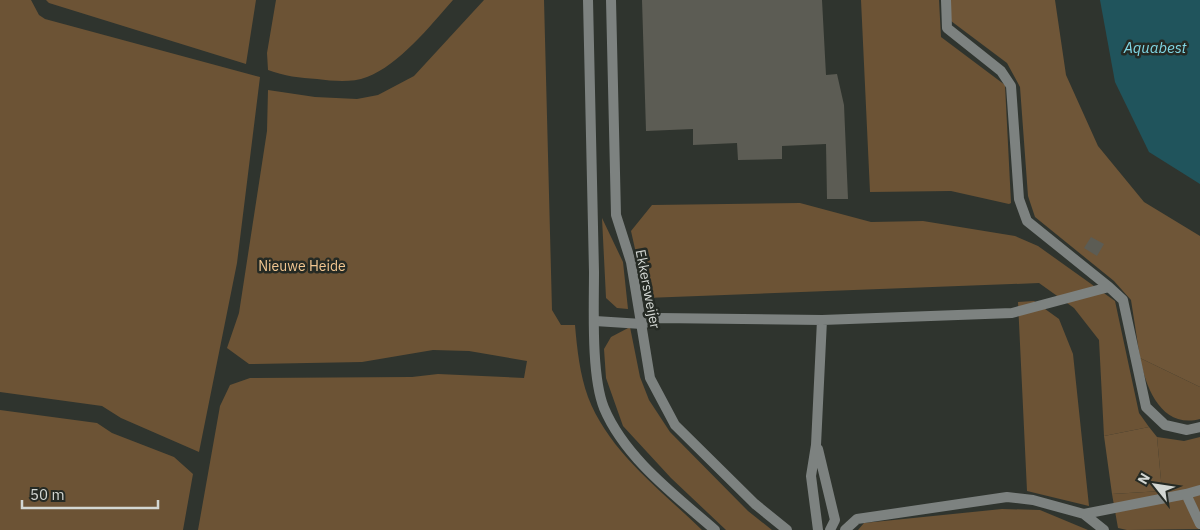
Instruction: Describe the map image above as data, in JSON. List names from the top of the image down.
{
  "streets": {
    "street": ["Ekkersweijer"]
  },
  "water": ["Aquabest"],
  "parks": ["Nieuwe Heide"],
  "scale_bar": "50 m",
  "north": "top left"
}
